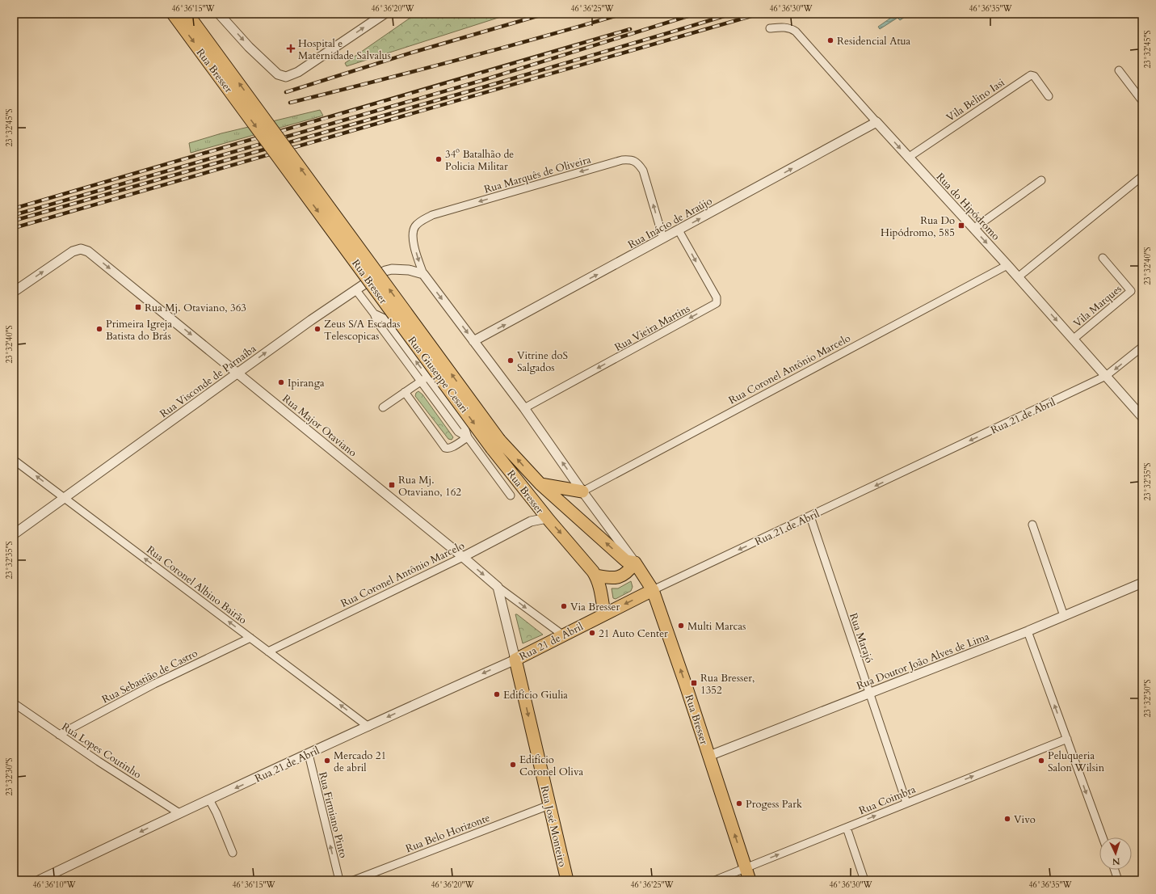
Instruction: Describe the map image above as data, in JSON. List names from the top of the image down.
{
  "streets": {
    "main road": ["Rua Bresser", "Rua 21 de Abril", "Rua José Monteiro"],
    "street": [
      "Vila Belino Iasi",
      "Rua Marquês de Oliveira",
      "Rua do Hipódromo",
      "Rua Inácio de Araújo",
      "Vila Marques",
      "Rua Vieira Martins",
      "Rua Coronel Antônio Marcelo",
      "Rua Giuseppe Cesari",
      "Rua Visconde de Parnaíba",
      "Rua Major Otaviano",
      "Rua Coronel Albino Bairão",
      "Rua Marajó",
      "Rua Doutor João Alves de Lima",
      "Rua Sebastião de Castro",
      "Rua Lopes Coutinho",
      "Rua Coimbra",
      "Rua Firmiano Pinto",
      "Rua Belo Horizonte"
    ]
  },
  "crossings": [
    ["Rua Bresser", "Rua Marquês de Oliveira"],
    ["Rua Bresser", "Rua Inácio de Araújo"],
    ["Rua Bresser", "Rua Vieira Martins"],
    ["Rua Bresser", "Rua Coronel Antônio Marcelo"],
    ["Rua Bresser", "Rua Visconde de Parnaíba"],
    ["Rua Bresser", "Rua 21 de Abril"],
    ["Rua Bresser", "Rua Doutor João Alves de Lima"],
    ["Rua Bresser", "Rua Coimbra"],
    ["Vila Belino Iasi", "Rua do Hipódromo"],
    ["Rua Marquês de Oliveira", "Rua Inácio de Araújo"],
    ["Rua Marquês de Oliveira", "Rua Visconde de Parnaíba"],
    ["Rua do Hipódromo", "Rua Inácio de Araújo"],
    ["Rua do Hipódromo", "Vila Marques"],
    ["Rua do Hipódromo", "Rua Coronel Antônio Marcelo"],
    ["Rua do Hipódromo", "Rua 21 de Abril"],
    ["Rua Inácio de Araújo", "Rua Vieira Martins"],
    ["Rua Coronel Antônio Marcelo", "Rua Major Otaviano"],
    ["Rua Coronel Antônio Marcelo", "Rua Coronel Albino Bairão"],
    ["Rua Giuseppe Cesari", "Rua Visconde de Parnaíba"],
    ["Rua Visconde de Parnaíba", "Rua Major Otaviano"],
    ["Rua Visconde de Parnaíba", "Rua Coronel Albino Bairão"],
    ["Rua 21 de Abril", "Rua Major Otaviano"],
    ["Rua 21 de Abril", "Rua Coronel Albino Bairão"],
    ["Rua 21 de Abril", "Rua Marajó"],
    ["Rua 21 de Abril", "Rua Lopes Coutinho"],
    ["Rua 21 de Abril", "Rua Firmiano Pinto"],
    ["Rua 21 de Abril", "Rua José Monteiro"],
    ["Rua Coronel Albino Bairão", "Rua Sebastião de Castro"],
    ["Rua Marajó", "Rua Doutor João Alves de Lima"],
    ["Rua Marajó", "Rua Coimbra"],
    ["Rua Sebastião de Castro", "Rua Lopes Coutinho"],
    ["Rua José Monteiro", "Rua Belo Horizonte"]
  ],
  "one_way": [
    "Rua Inácio de Araújo",
    "Rua 21 de Abril",
    "Rua Major Otaviano",
    "Rua Coronel Albino Bairão",
    "Rua Coimbra",
    "Rua Firmiano Pinto",
    "Rua José Monteiro"
  ],
  "places": {
    "other": [
      "Residencial Atua",
      "34º Batalhão de Policia Militar",
      "Primeira Igreja Batista do Brás",
      "Zeus S/A Escadas Telescopicas",
      "Vitrine doS Salgados",
      "Ipiranga",
      "Via Bresser",
      "Multi Marcas",
      "21 Auto Center",
      "Edifício Giulia",
      "Mercado 21 de abril",
      "Peluqueria Salon Wilsin",
      "Edifício Coronel Oliva",
      "Progess Park",
      "Vivo"
    ],
    "health": ["Hospital e Maternidade Salvalus"],
    "transit": [
      "Rua Do Hipódromo, 585",
      "Rua Mj. Otaviano, 363",
      "Rua Mj. Otaviano, 162",
      "Rua Bresser, 1352"
    ]
  },
  "north": "bottom",
  "coordinates": [
    "46°36'15\"W",
    "46°36'20\"W",
    "46°36'25\"W",
    "46°36'30\"W",
    "46°36'35\"W",
    "23°32'45\"S",
    "23°32'40\"S",
    "23°32'35\"S",
    "23°32'30\"S",
    "46°36'10\"W"
  ]
}
